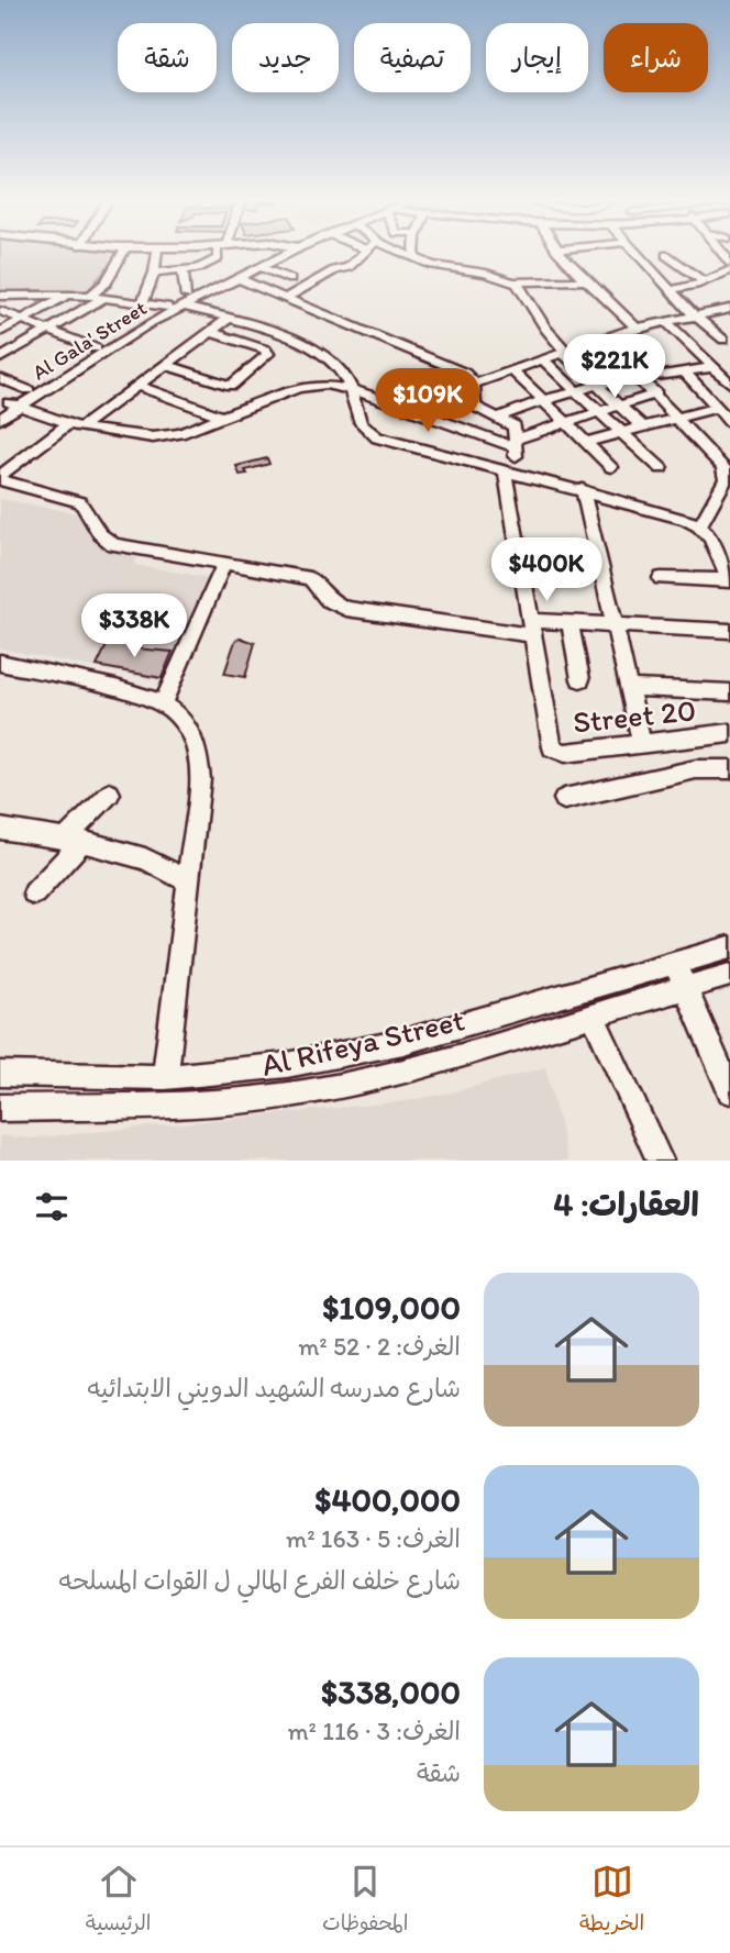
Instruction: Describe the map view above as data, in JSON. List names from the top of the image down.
{
  "streets": {
    "street": ["Al Gala' Street", "Street 20", "Al Rifeya Street"]
  },
  "page": {
    "chip": [
      "شراء",
      "إيجار",
      "تصفية",
      "جديد",
      "شقة"
    ],
    "price": [
      "$221K",
      "$109K",
      "$400K",
      "$338K"
    ],
    "heading": "العقارات: 4",
    "list": [
      {
        "name": "$109,000",
        "note": "الغرف: 2 · 52 m² · شارع مدرسه الشهيد الدويني الابتدائيه"
      },
      {
        "name": "$400,000",
        "note": "الغرف: 5 · 163 m² · شارع خلف الفرع المالي ل القوات المسلحه"
      },
      {
        "name": "$338,000",
        "note": "الغرف: 3 · 116 m² · شقة"
      }
    ],
    "tabs": ["الخريطة", "المحفوظات", "الرئيسية"]
  }
}
